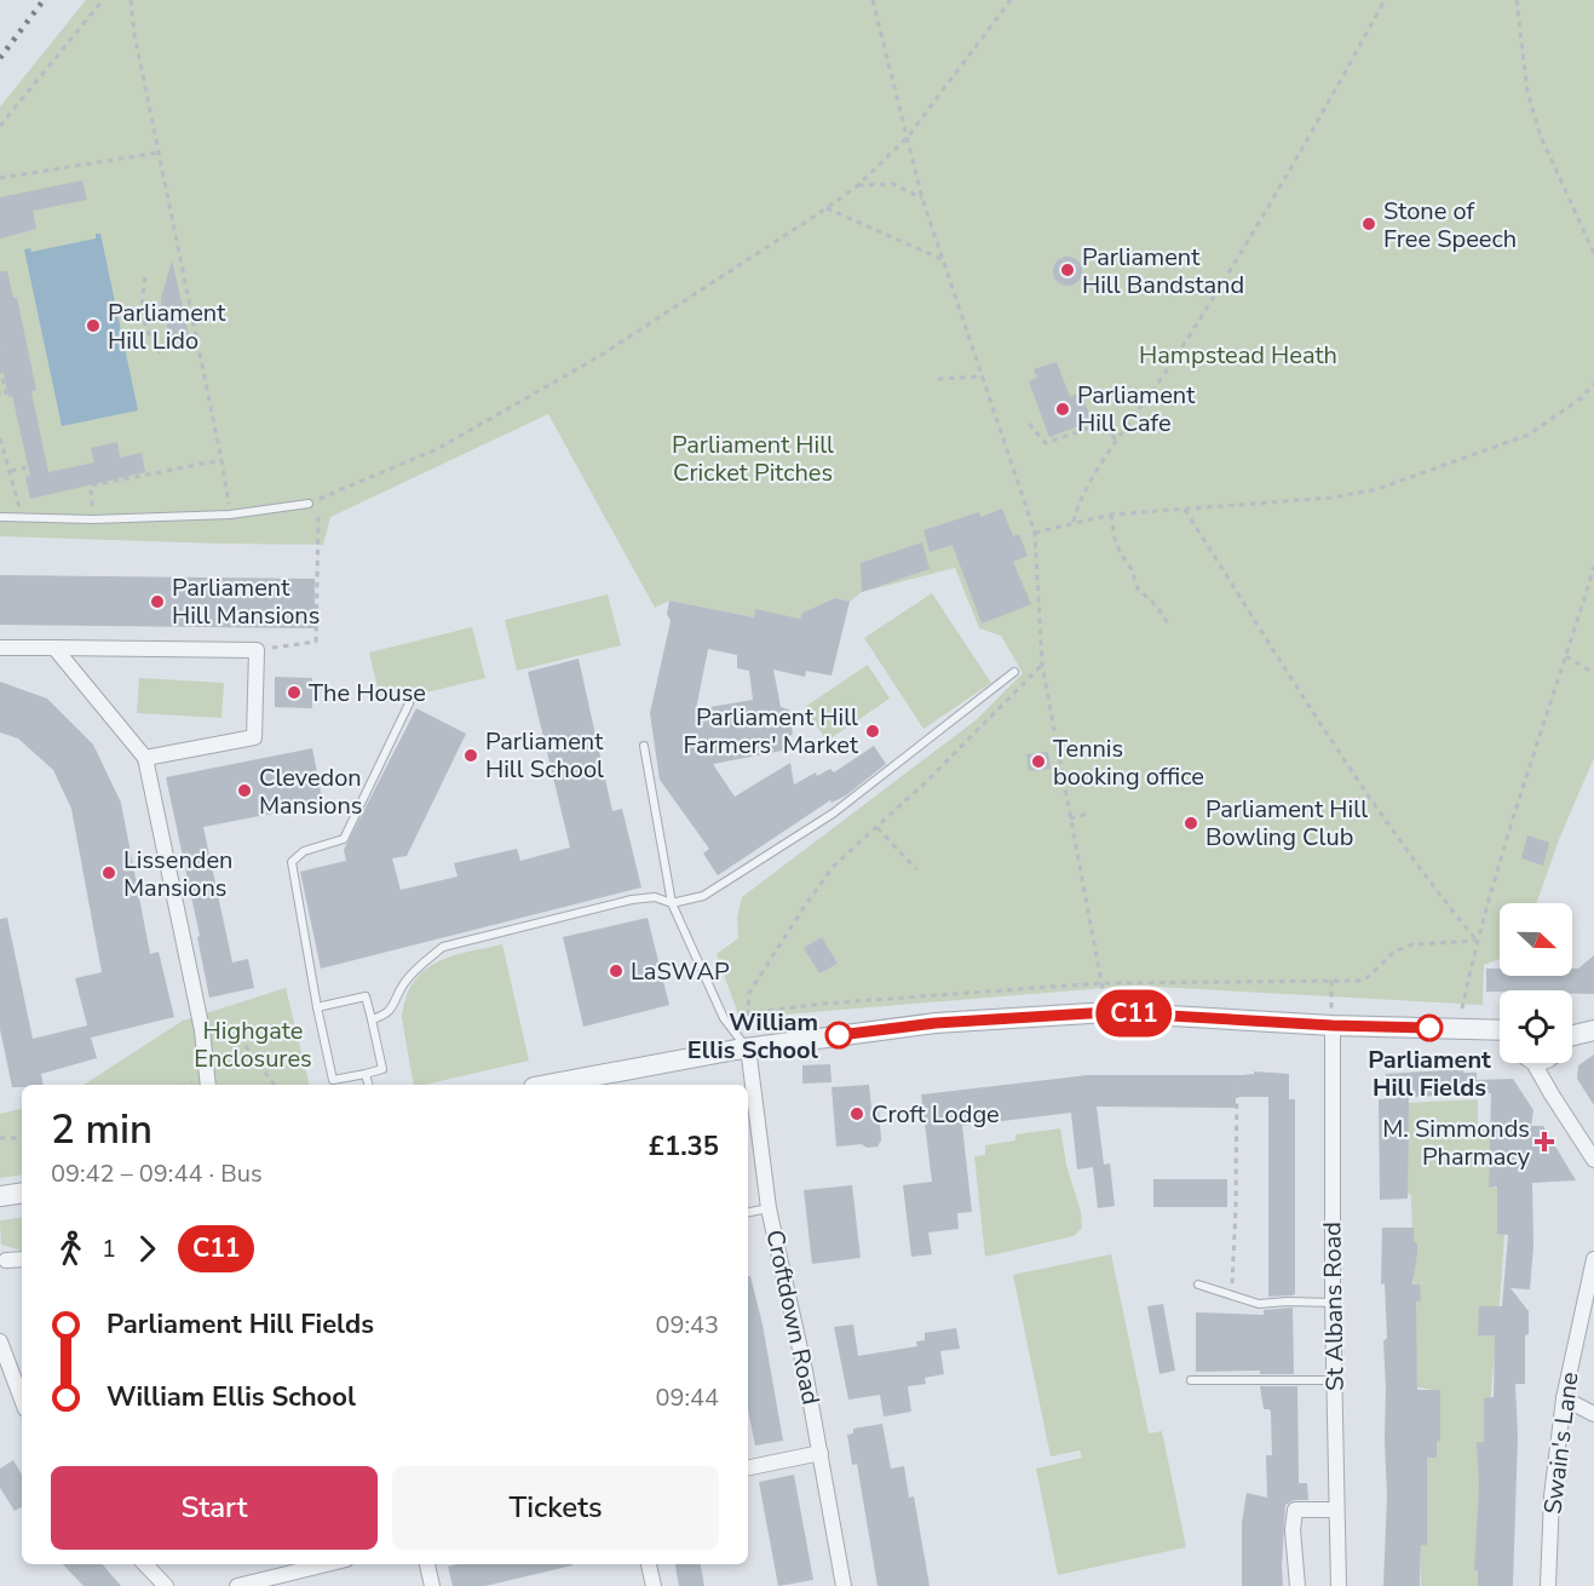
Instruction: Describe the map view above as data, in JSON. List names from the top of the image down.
{
  "streets": {
    "street": ["St Albans Road", "Croftdown Road", "Swain's Lane"]
  },
  "parks": ["Hampstead Heath", "Parliament Hill Cricket Pitches", "Highgate Enclosures"],
  "places": {
    "other": [
      "Stone of Free Speech",
      "Parliament Hill Bandstand",
      "Parliament Hill Lido",
      "Parliament Hill Cafe",
      "Parliament Hill Mansions",
      "The House",
      "Parliament Hill Farmers' Market",
      "Parliament Hill School",
      "Tennis booking office",
      "Clevedon Mansions",
      "Parliament Hill Bowling Club",
      "Lissenden Mansions",
      "LaSWAP",
      "Parliament Hill Fields",
      "William Ellis School",
      "Croft Lodge"
    ],
    "health": ["M. Simmonds Pharmacy"]
  },
  "lines": ["bus line C11"],
  "north": "right",
  "page": {
    "on_map": "C11",
    "heading": ["2 min", "09:42 – 09:44 · Bus", "£1.35"],
    "legs": ["1", "C11"],
    "list": [
      {
        "name": "Parliament Hill Fields",
        "value": "09:43"
      },
      {
        "name": "William Ellis School",
        "value": "09:44"
      }
    ],
    "buttons": ["Start", "Tickets"]
  }
}
